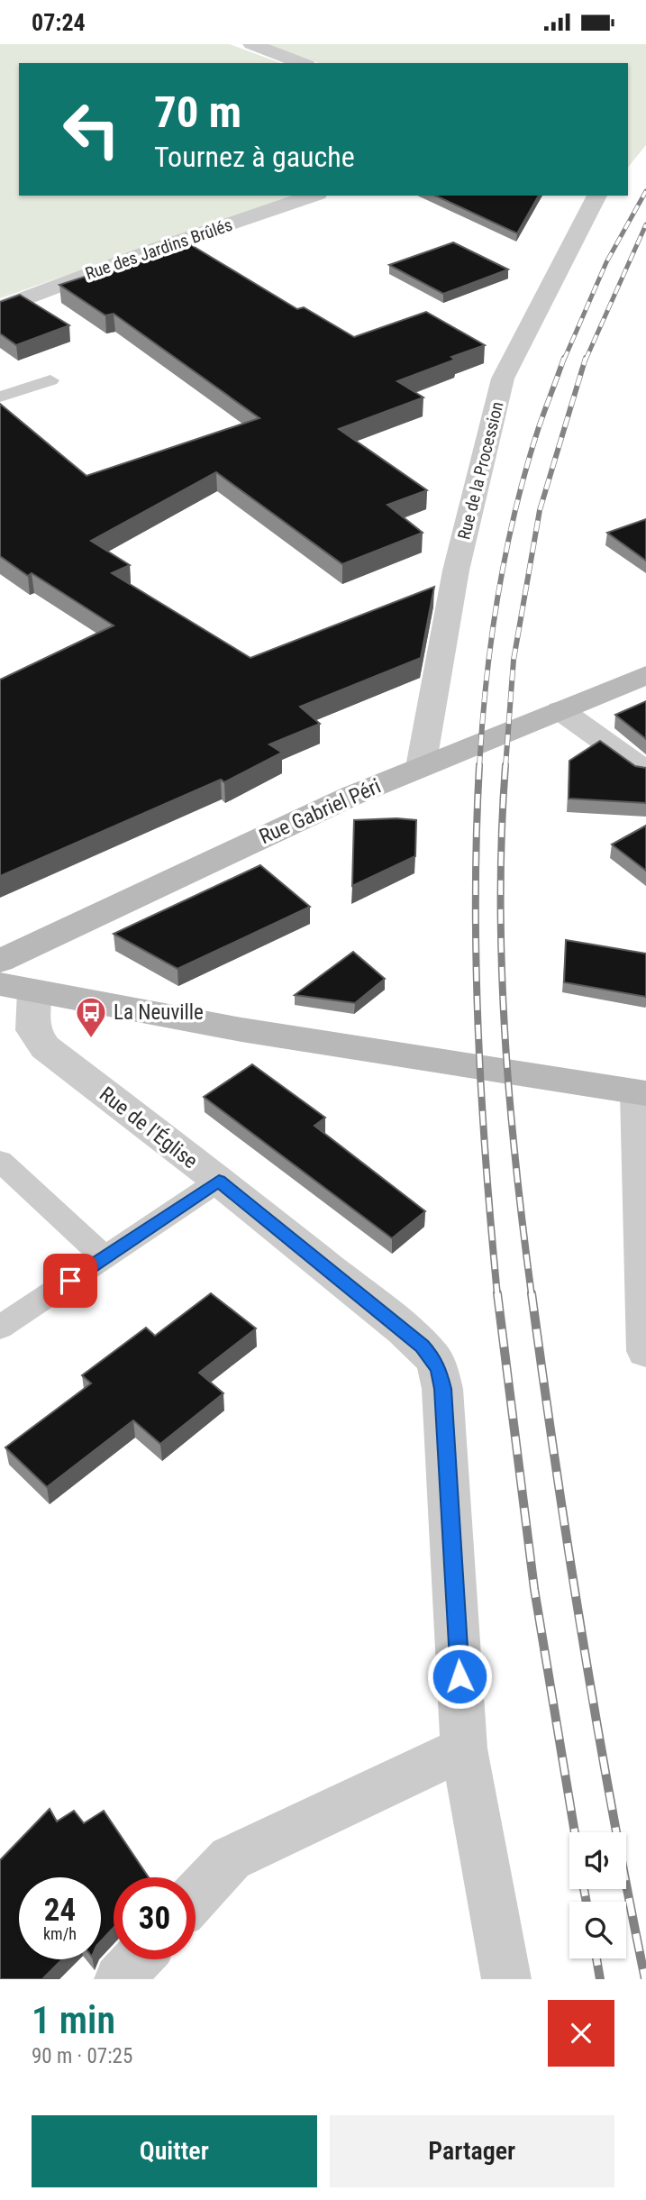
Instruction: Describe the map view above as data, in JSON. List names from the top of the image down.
{
  "streets": {
    "main road": ["Rue Gabriel Péri"],
    "street": ["Rue des Jardins Brûlés", "Rue de la Procession", "Rue de l'Église"]
  },
  "crossings": [
    ["Rue de la Procession", "Rue Gabriel Péri"]
  ],
  "places": {
    "bus stop": ["La Neuville"]
  },
  "page": {
    "status": "07:24",
    "turn": ["70 m", "Tournez à gauche"],
    "speed": "24 km/h",
    "limit": "30",
    "heading": ["1 min", "90 m · 07:25"],
    "buttons": ["Quitter", "Partager"]
  }
}
